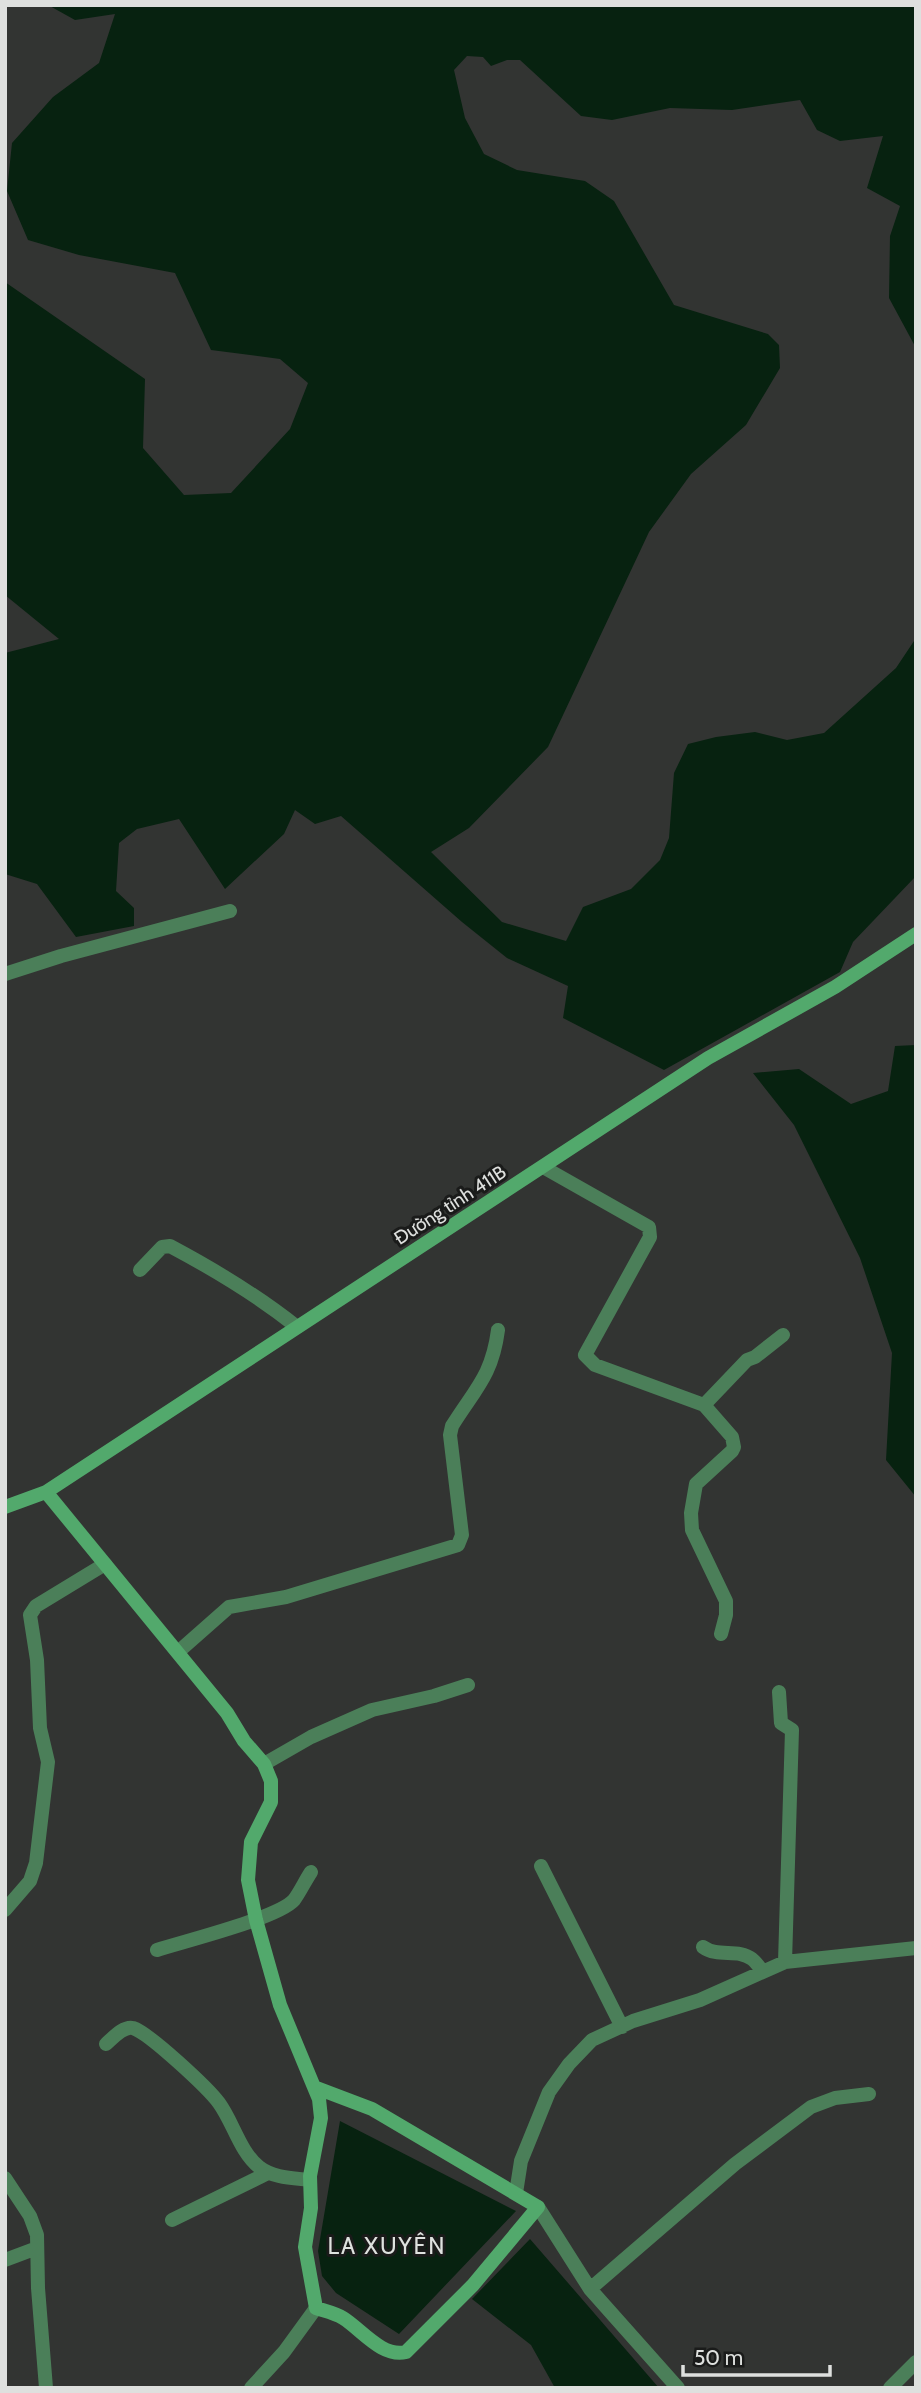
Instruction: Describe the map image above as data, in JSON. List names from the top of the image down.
{
  "streets": {
    "street": ["Đường tỉnh 411B"]
  },
  "districts": ["LA XUYÊN"],
  "scale_bar": "50 m"
}
